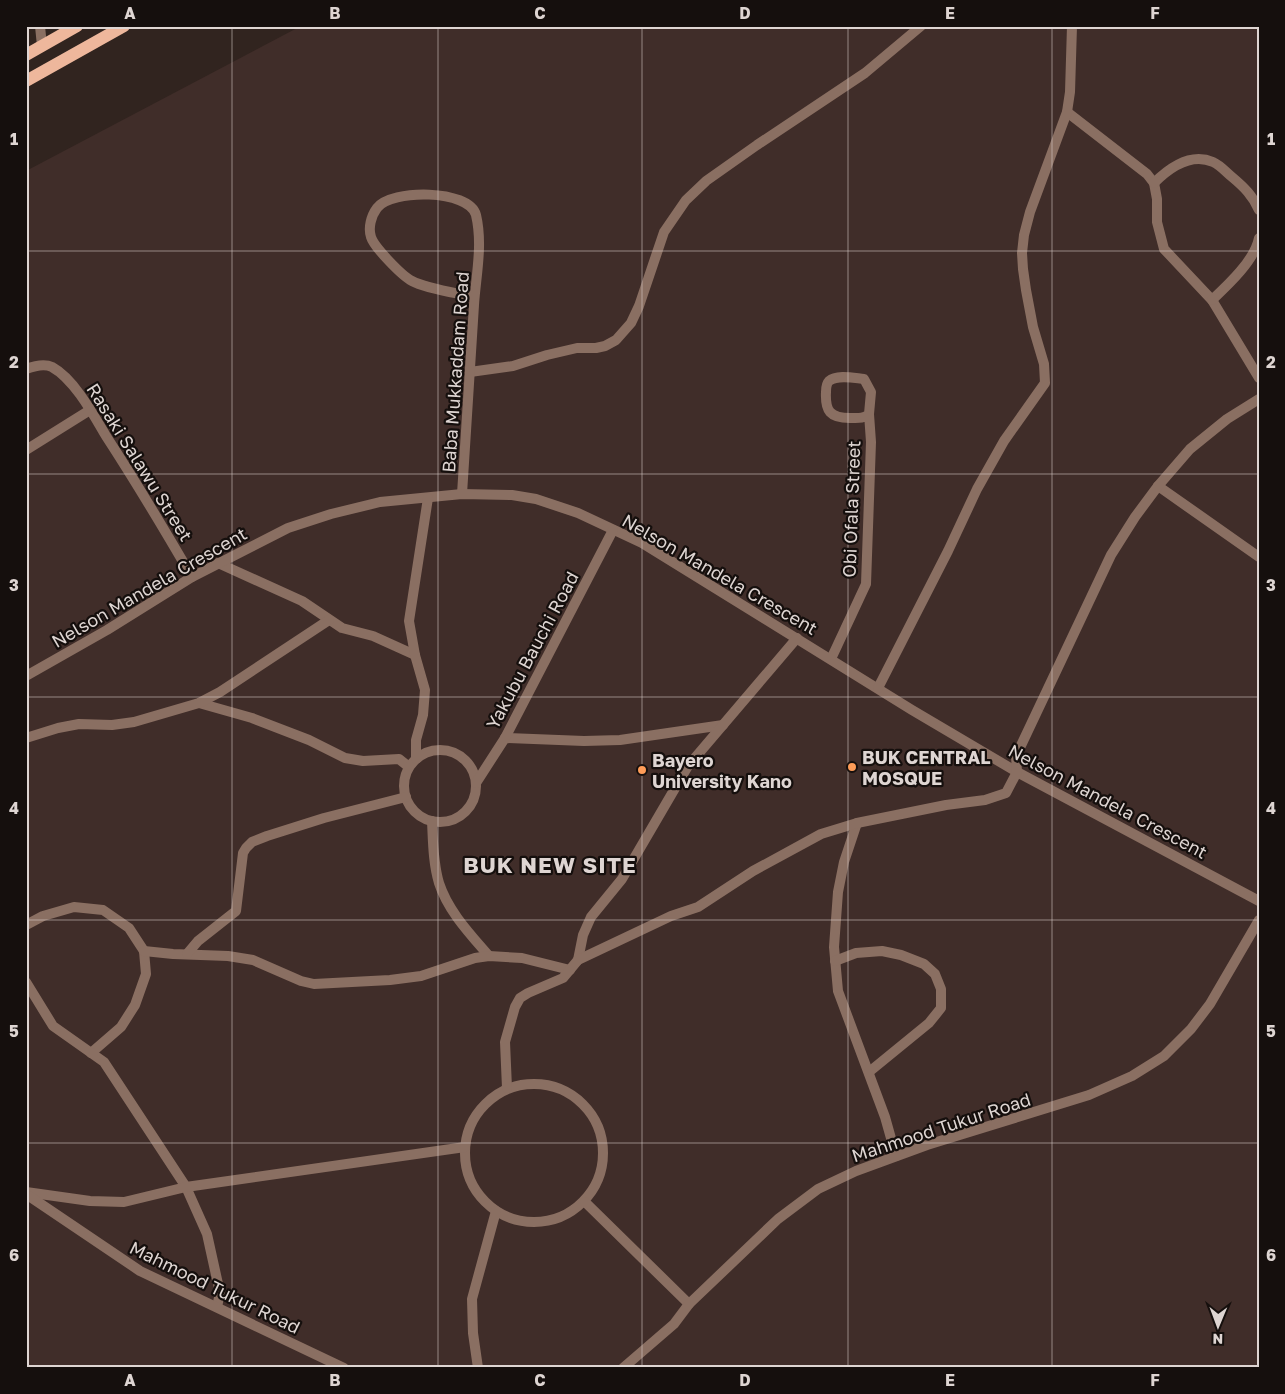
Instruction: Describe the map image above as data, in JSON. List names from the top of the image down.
{
  "streets": {
    "street": [
      "Baba Mukkaddam Road",
      "Rasaki Salawu Street",
      "Obi Ofala Street",
      "Nelson Mandela Crescent",
      "Yakubu Bauchi Road",
      "Mahmood Tukur Road"
    ]
  },
  "crossings": [
    ["Baba Mukkaddam Road", "Nelson Mandela Crescent"],
    ["Rasaki Salawu Street", "Nelson Mandela Crescent"],
    ["Obi Ofala Street", "Nelson Mandela Crescent"],
    ["Nelson Mandela Crescent", "Yakubu Bauchi Road"]
  ],
  "districts": ["BUK NEW SITE"],
  "places": ["BUK CENTRAL MOSQUE", "Bayero University Kano"],
  "north": "bottom",
  "grid": {
    "columns": [
      "A",
      "B",
      "C",
      "D",
      "E",
      "F"
    ],
    "rows": [
      "1",
      "2",
      "3",
      "4",
      "5",
      "6"
    ]
  }
}
